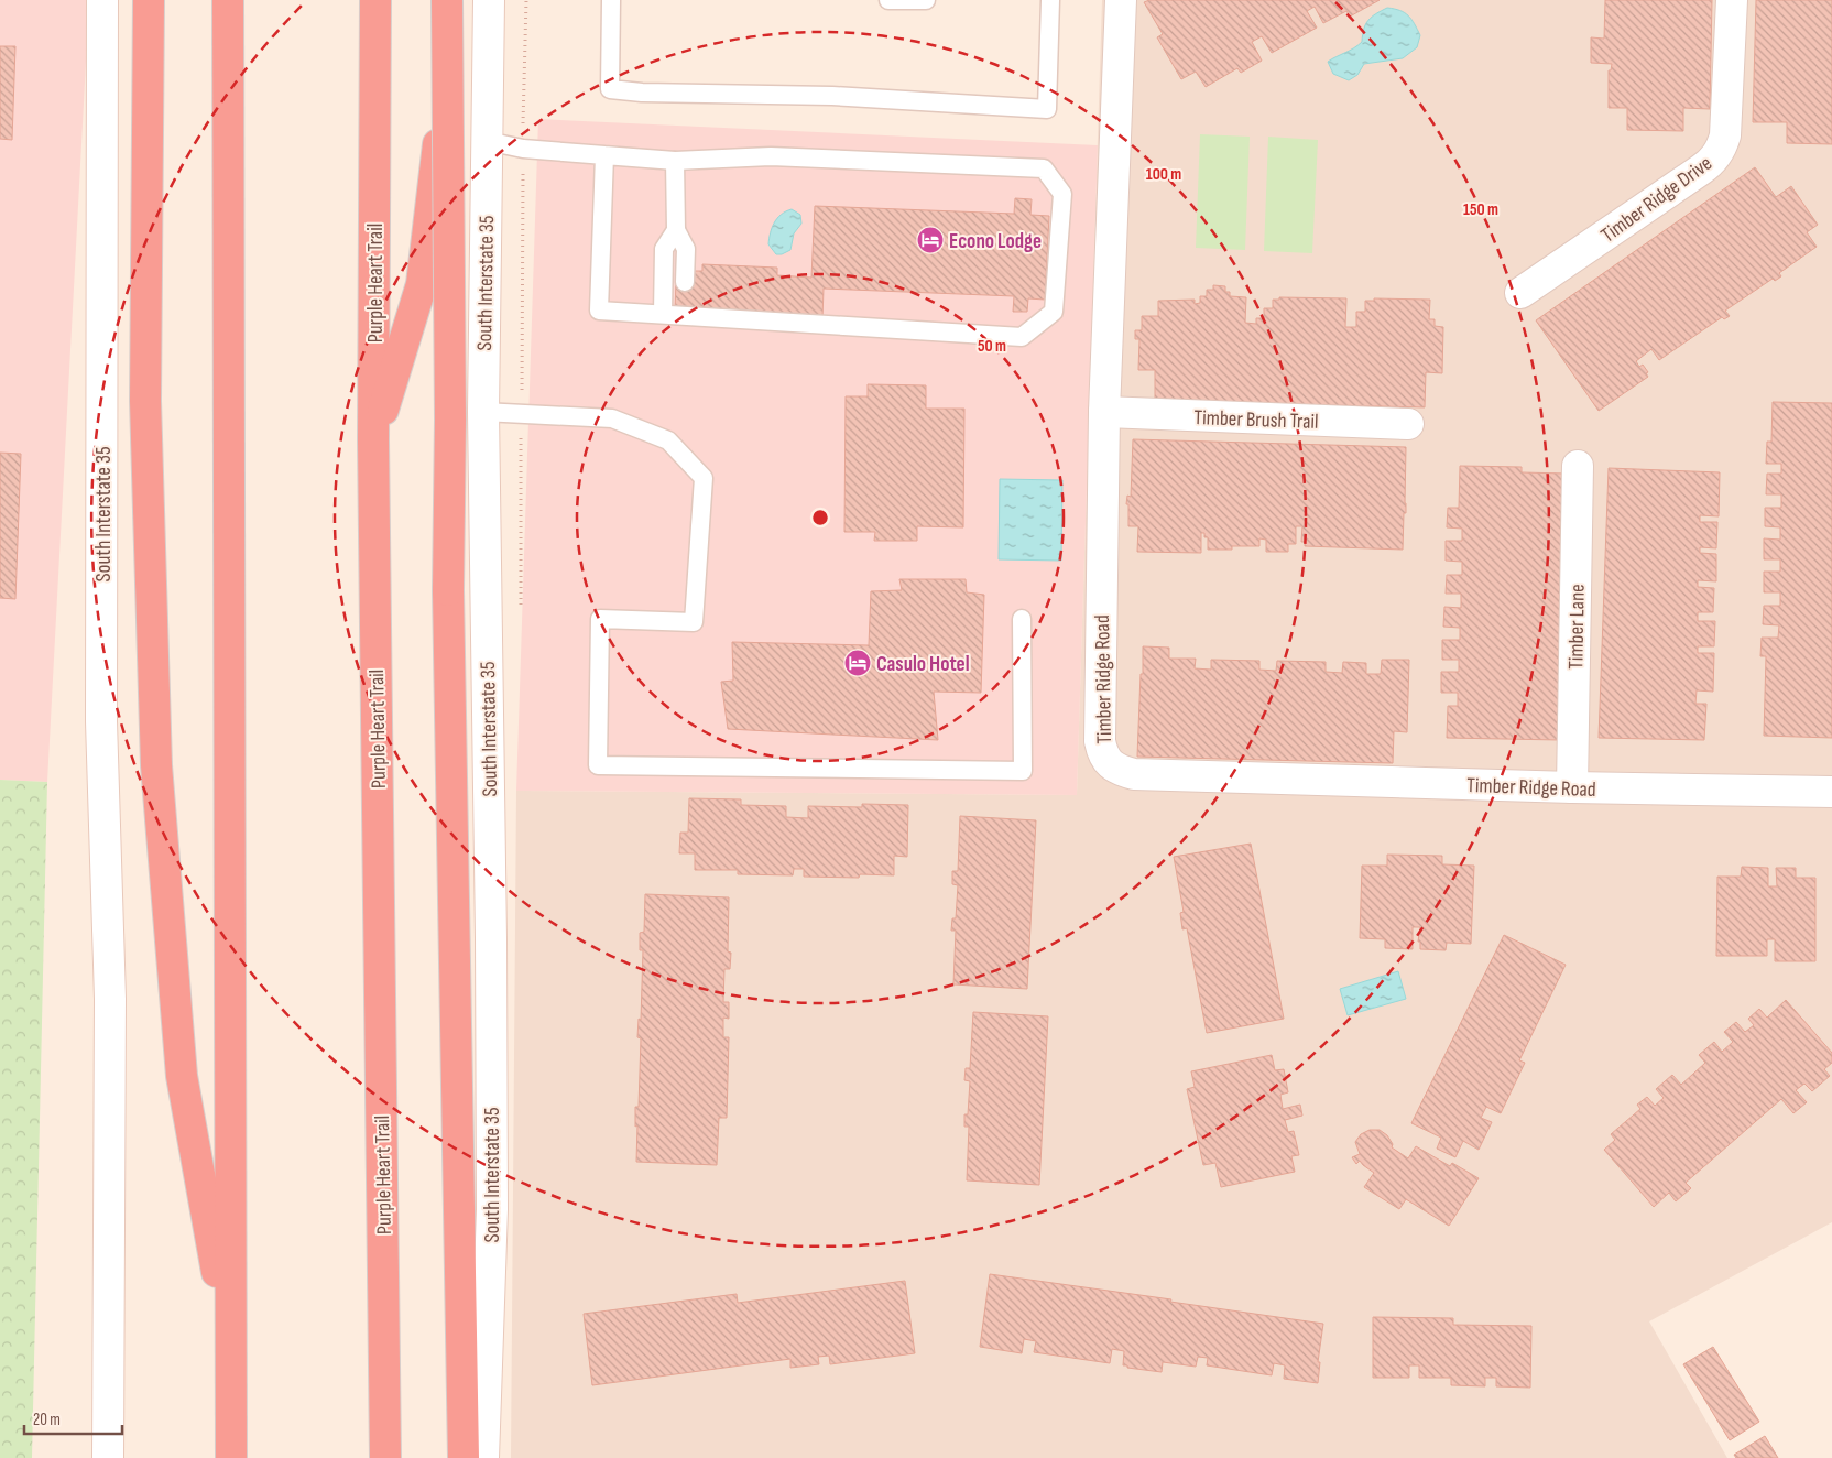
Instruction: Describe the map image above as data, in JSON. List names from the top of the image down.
{
  "streets": {
    "highway": ["Purple Heart Trail"],
    "main road": [
      "Timber Ridge Drive",
      "South Interstate 35",
      "Timber Brush Trail",
      "Timber Lane",
      "Timber Ridge Road"
    ]
  },
  "crossings": [
    ["Timber Brush Trail", "Timber Ridge Road"],
    ["Timber Lane", "Timber Ridge Road"]
  ],
  "places": {
    "hotel": ["Econo Lodge", "Casulo Hotel"]
  },
  "scale_bar": "20 m",
  "rings": ["100 m", "150 m", "50 m"]
}
